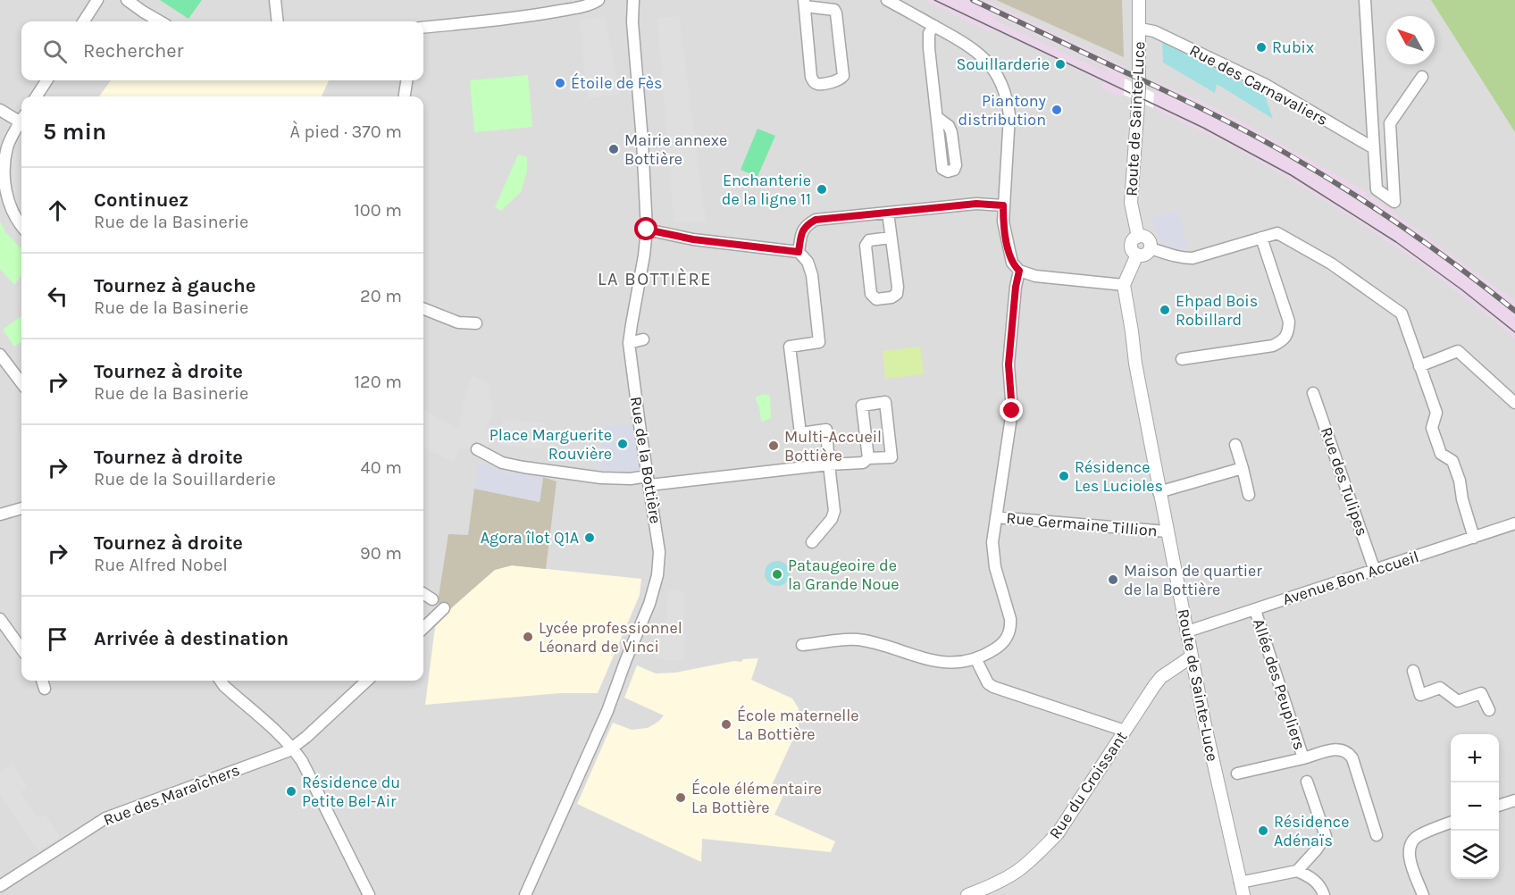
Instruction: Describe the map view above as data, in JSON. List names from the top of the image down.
{
  "streets": {
    "street": [
      "Rue des Carnavaliers",
      "Route de Sainte-Luce",
      "Rue de la Bottière",
      "Rue des Tulipes",
      "Rue Germaine Tillion",
      "Avenue Bon Accueil",
      "Allée des Peupliers",
      "Rue du Croissant",
      "Rue des Maraîchers"
    ]
  },
  "crossings": [
    ["Rue des Carnavaliers", "Route de Sainte-Luce"],
    ["Route de Sainte-Luce", "Rue Germaine Tillion"],
    ["Route de Sainte-Luce", "Avenue Bon Accueil"],
    ["Route de Sainte-Luce", "Rue du Croissant"],
    ["Rue des Tulipes", "Avenue Bon Accueil"],
    ["Avenue Bon Accueil", "Allée des Peupliers"]
  ],
  "districts": ["LA BOTTIÈRE"],
  "places": [
    "Rubix",
    "Souillarderie",
    "Étoile de Fès",
    "Piantony distribution",
    "Mairie annexe Bottière",
    "Enchanterie de la ligne 11",
    "Ehpad Bois Robillard",
    "Place Marguerite Rouvière",
    "Multi-Accueil Bottière",
    "Résidence Les Lucioles",
    "Agora îlot Q1A",
    "Pataugeoire de la Grande Noue",
    "Maison de quartier de la Bottière",
    "Lycée professionnel Léonard de Vinci",
    "École maternelle La Bottière",
    "Résidence du Petite Bel-Air",
    "École élémentaire La Bottière",
    "Résidence Adénaïs"
  ],
  "north": "top left",
  "page": {
    "search": "Rechercher",
    "heading": ["5 min", "À pied · 370 m"],
    "list": [
      ["Continuez", "Rue de la Basinerie", "100 m"],
      ["Tournez à gauche", "Rue de la Basinerie", "20 m"],
      ["Tournez à droite", "Rue de la Basinerie", "120 m"],
      ["Tournez à droite", "Rue de la Souillarderie", "40 m"],
      ["Tournez à droite", "Rue Alfred Nobel", "90 m"],
      "Arrivée à destination"
    ],
    "map_buttons": ["+", "−"]
  }
}
